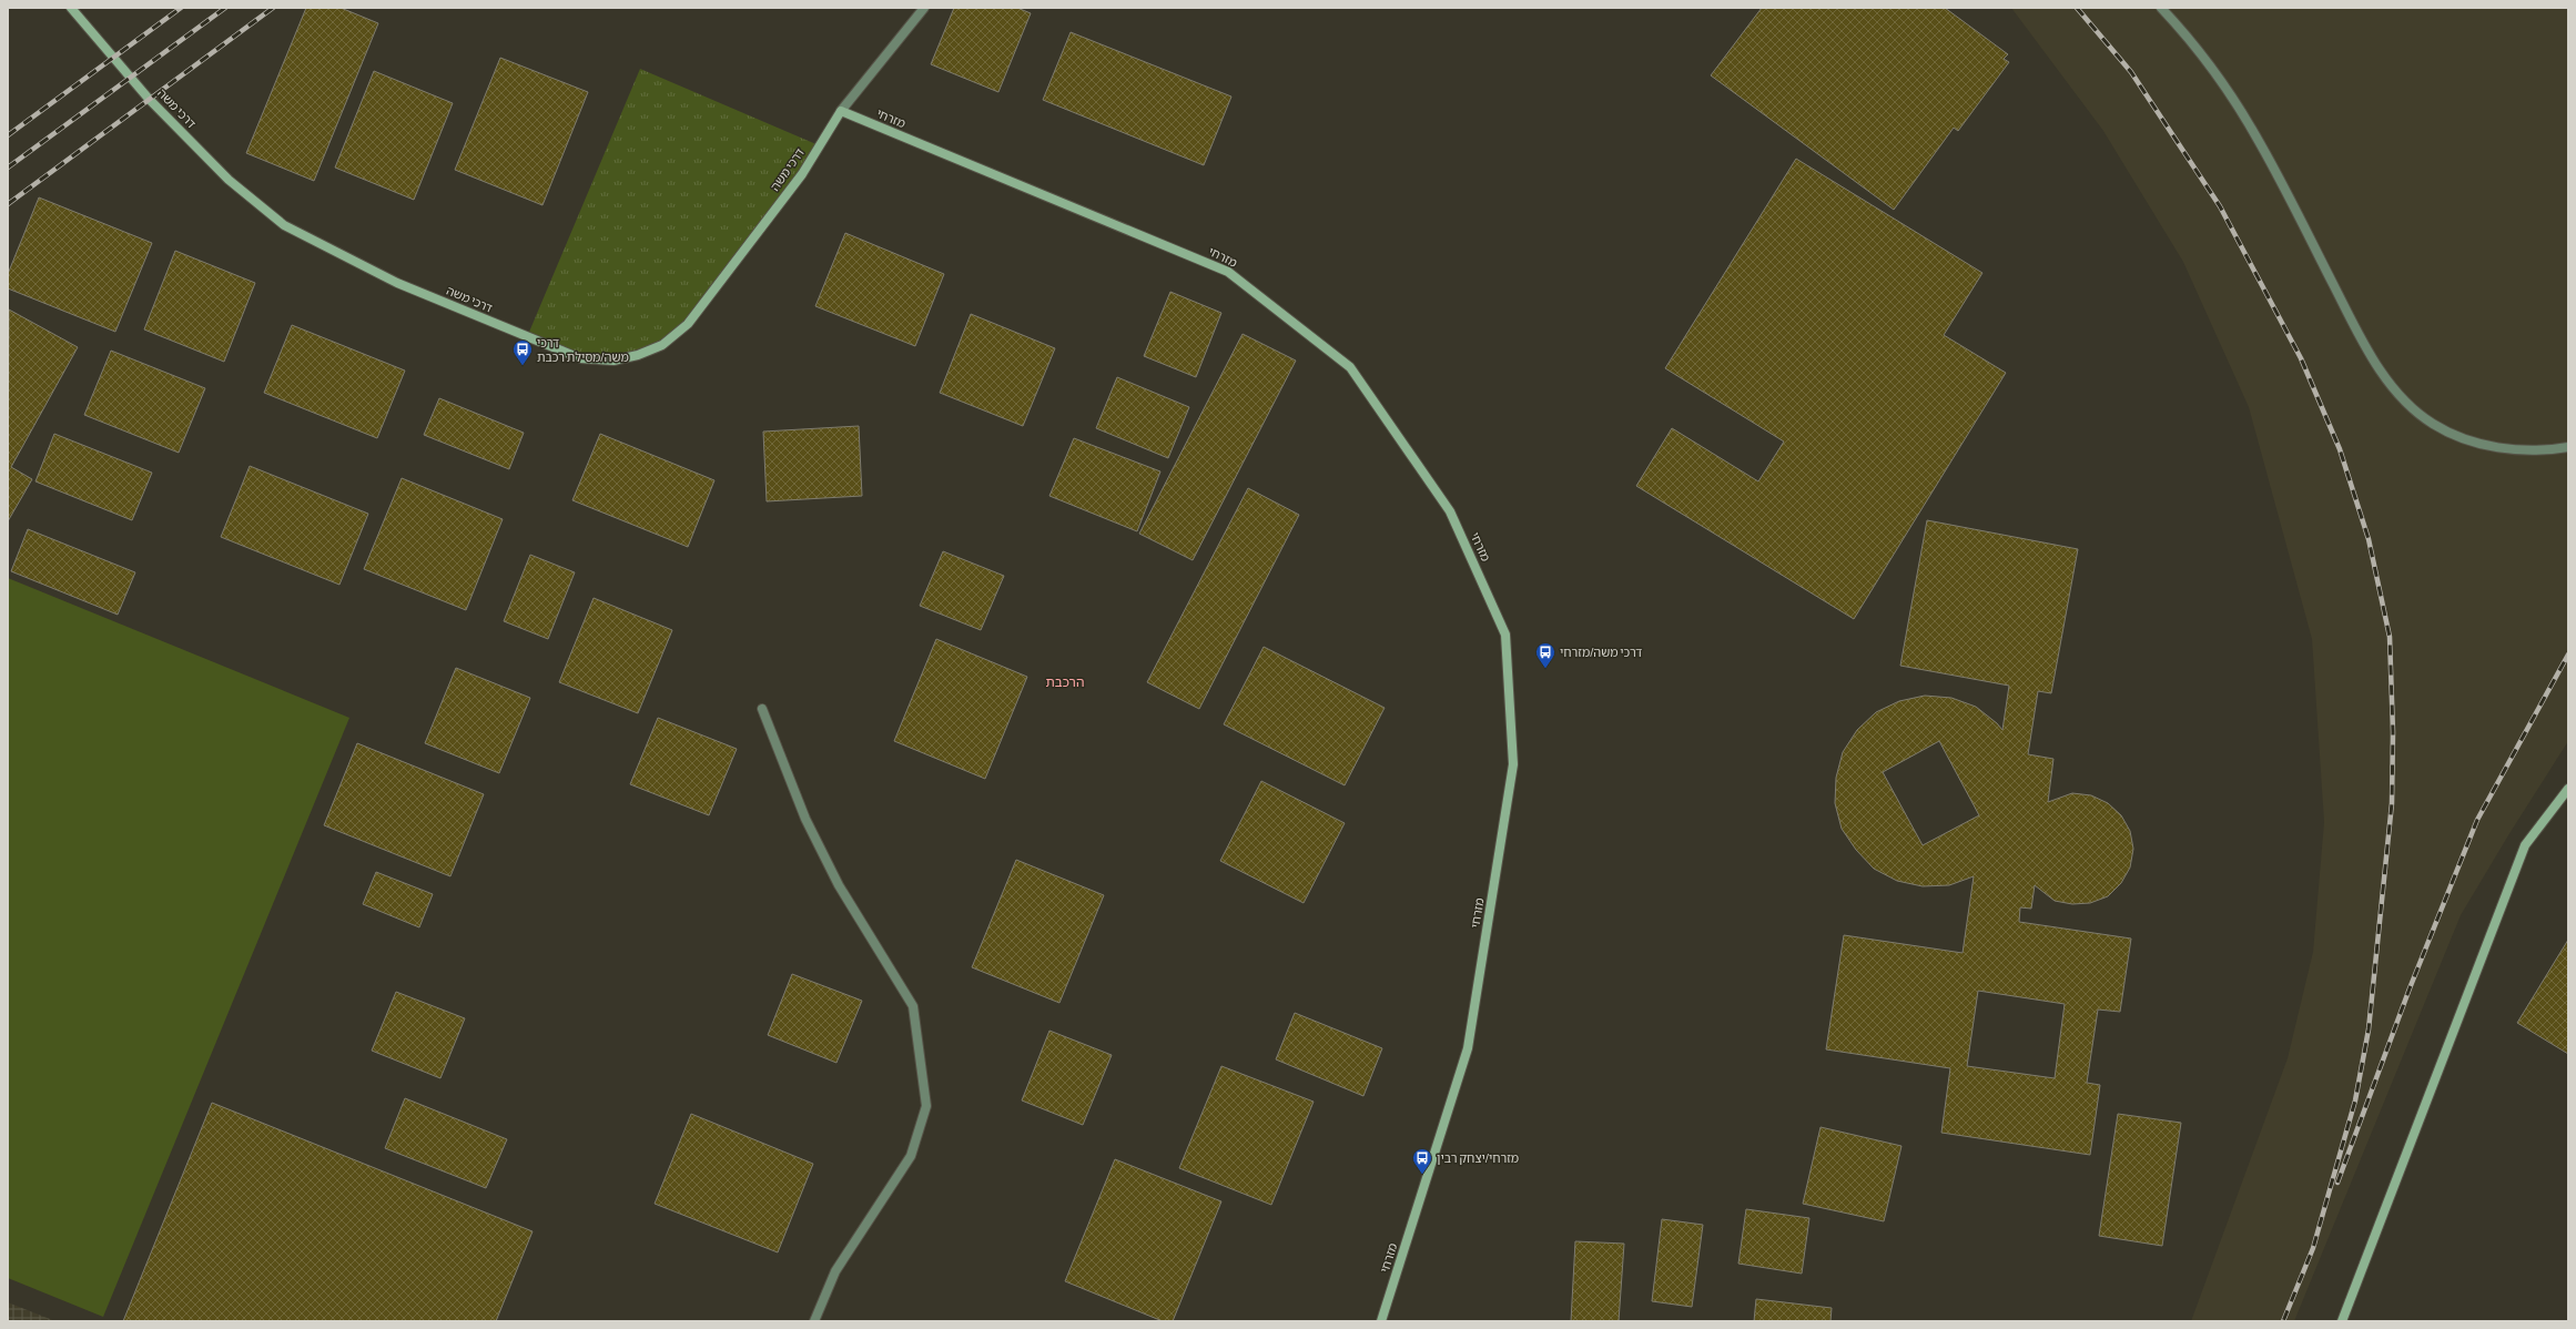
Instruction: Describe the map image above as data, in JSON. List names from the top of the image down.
{
  "streets": {
    "street": ["דרכי משה", "מזרחי"]
  },
  "crossings": [
    ["דרכי משה", "מזרחי"]
  ],
  "districts": ["הרכבת"],
  "places": {
    "bus stop": ["דרכי משה/מסילת רכבת", "דרכי משה/מזרחי", "מזרחי/יצחק רבין"]
  }
}
